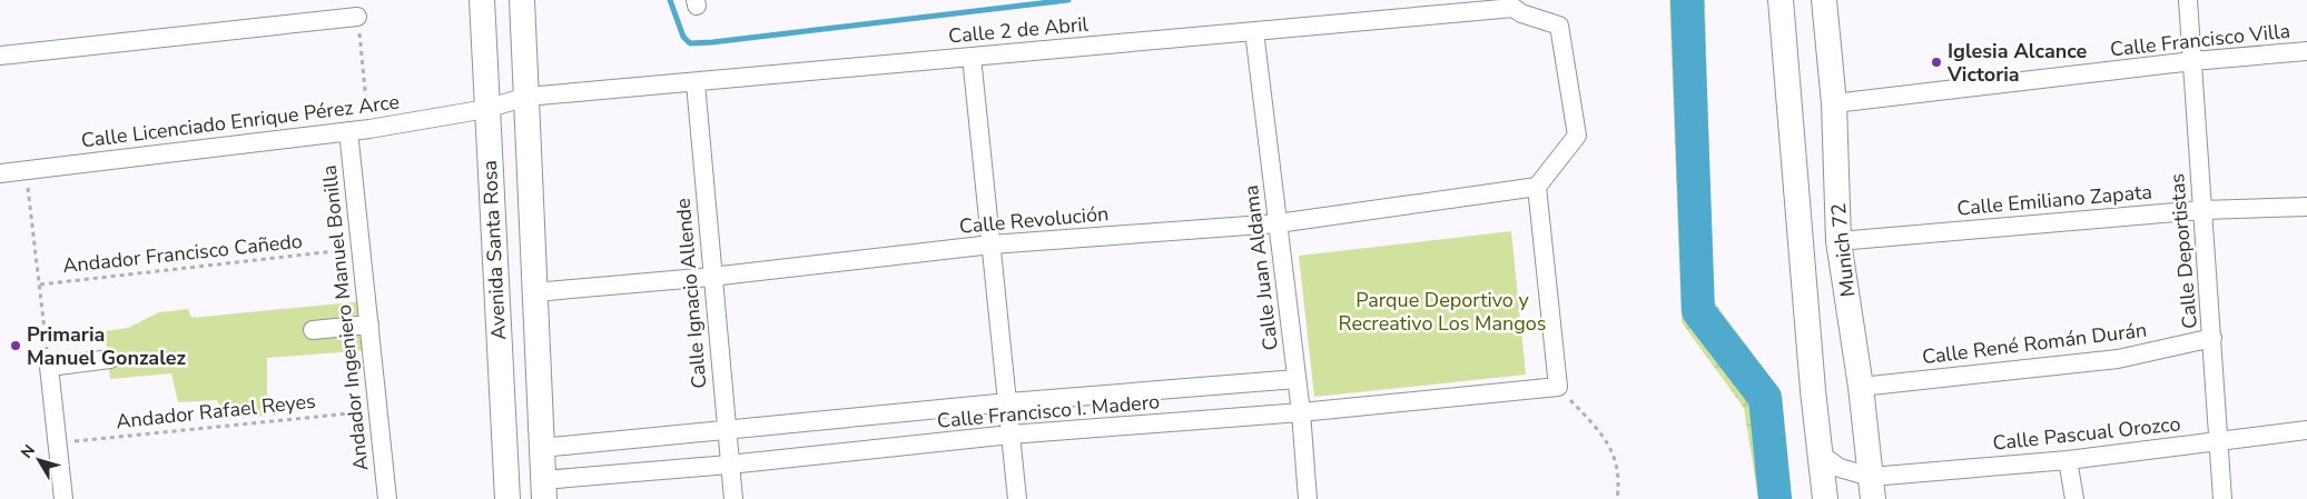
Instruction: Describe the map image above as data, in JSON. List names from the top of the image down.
{
  "streets": {
    "main road": ["Avenida Santa Rosa", "Munich 72"],
    "street": [
      "Calle 2 de Abril",
      "Calle Francisco Villa",
      "Calle Licenciado Enrique Pérez Arce",
      "Calle Emiliano Zapata",
      "Calle Revolución",
      "Calle Deportistas",
      "Calle Juan Aldama",
      "Calle Ignacio Allende",
      "Andador Ingeniero Manuel Bonilla",
      "Calle René Román Durán",
      "Calle Francisco I. Madero",
      "Calle Pascual Orozco"
    ],
    "path": ["Andador Francisco Cañedo", "Andador Rafael Reyes"]
  },
  "crossings": [
    ["Calle 2 de Abril", "Calle Licenciado Enrique Pérez Arce"],
    ["Calle 2 de Abril", "Calle Revolución"],
    ["Calle 2 de Abril", "Avenida Santa Rosa"],
    ["Calle 2 de Abril", "Calle Juan Aldama"],
    ["Calle 2 de Abril", "Calle Ignacio Allende"],
    ["Calle Francisco Villa", "Munich 72"],
    ["Calle Francisco Villa", "Calle Deportistas"],
    ["Calle Licenciado Enrique Pérez Arce", "Avenida Santa Rosa"],
    ["Calle Licenciado Enrique Pérez Arce", "Andador Ingeniero Manuel Bonilla"],
    ["Calle Emiliano Zapata", "Munich 72"],
    ["Calle Emiliano Zapata", "Calle Deportistas"],
    ["Calle Revolución", "Avenida Santa Rosa"],
    ["Calle Revolución", "Calle Juan Aldama"],
    ["Calle Revolución", "Calle Ignacio Allende"],
    ["Avenida Santa Rosa", "Calle Francisco I. Madero"],
    ["Munich 72", "Calle René Román Durán"],
    ["Munich 72", "Calle Pascual Orozco"],
    ["Calle Deportistas", "Calle René Román Durán"],
    ["Calle Deportistas", "Calle Pascual Orozco"],
    ["Andador Francisco Cañedo", "Andador Ingeniero Manuel Bonilla"],
    ["Calle Juan Aldama", "Calle Francisco I. Madero"],
    ["Calle Ignacio Allende", "Calle Francisco I. Madero"],
    ["Andador Ingeniero Manuel Bonilla", "Andador Rafael Reyes"]
  ],
  "parks": ["Parque Deportivo y Recreativo Los Mangos"],
  "places": ["Iglesia Alcance Victoria", "Primaria Manuel Gonzalez"],
  "north": "top left"
}
